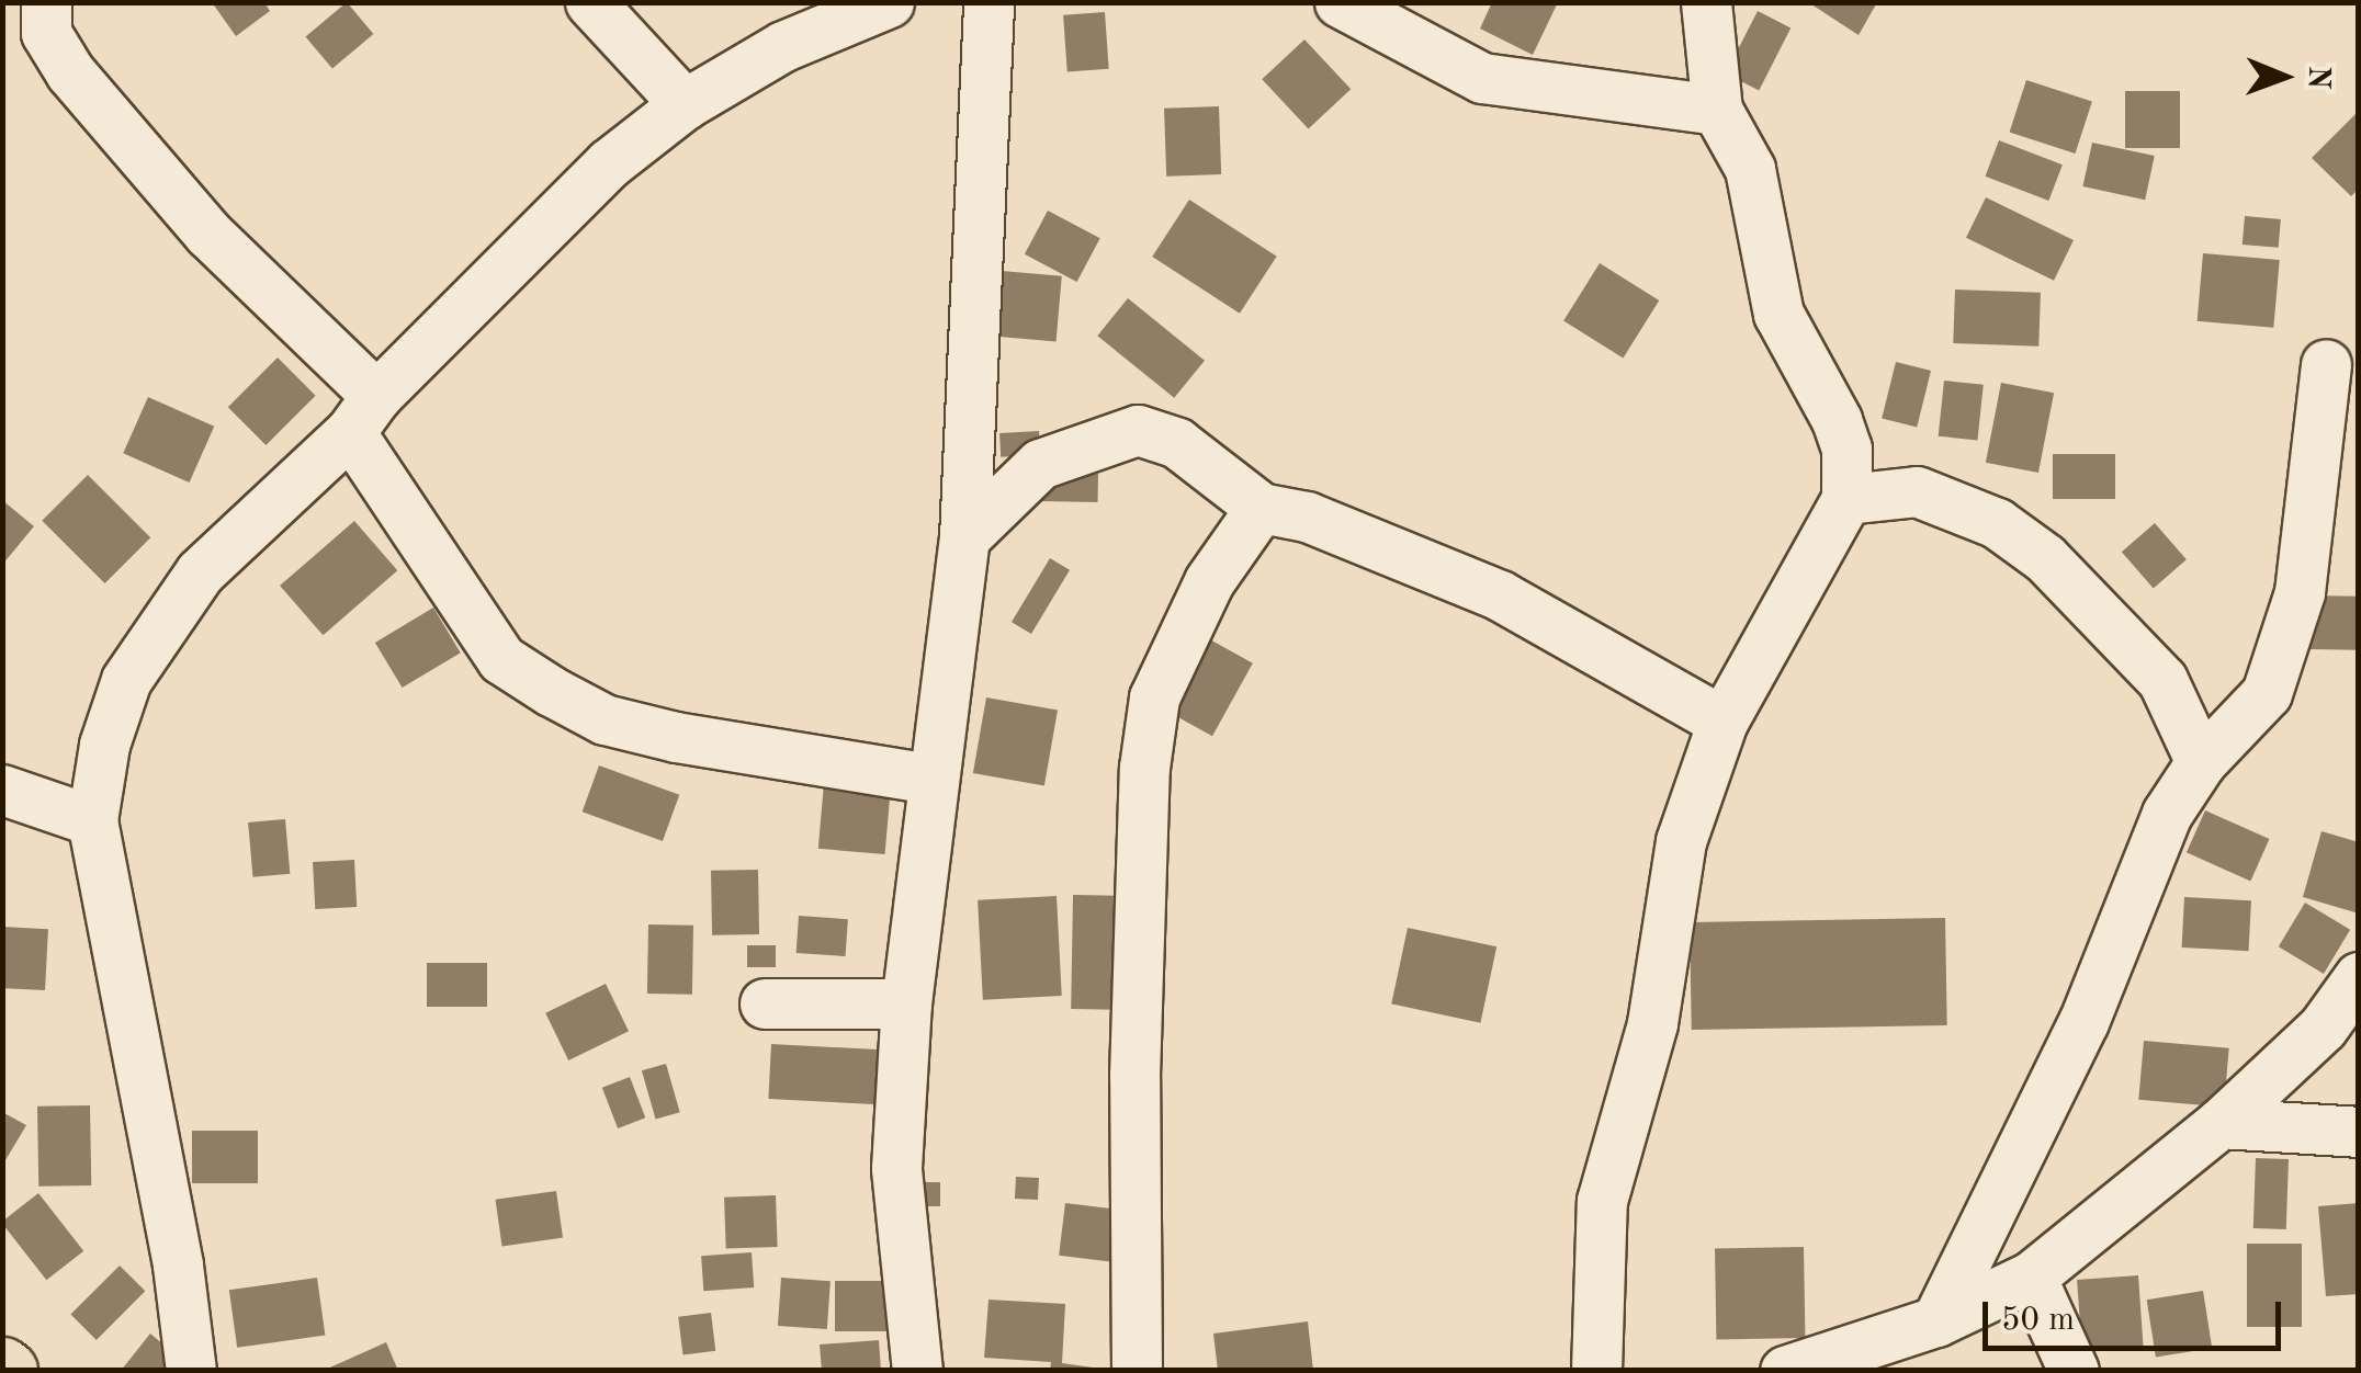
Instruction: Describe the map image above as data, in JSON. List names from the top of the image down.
{
  "scale_bar": "50 m",
  "north": "right"
}
